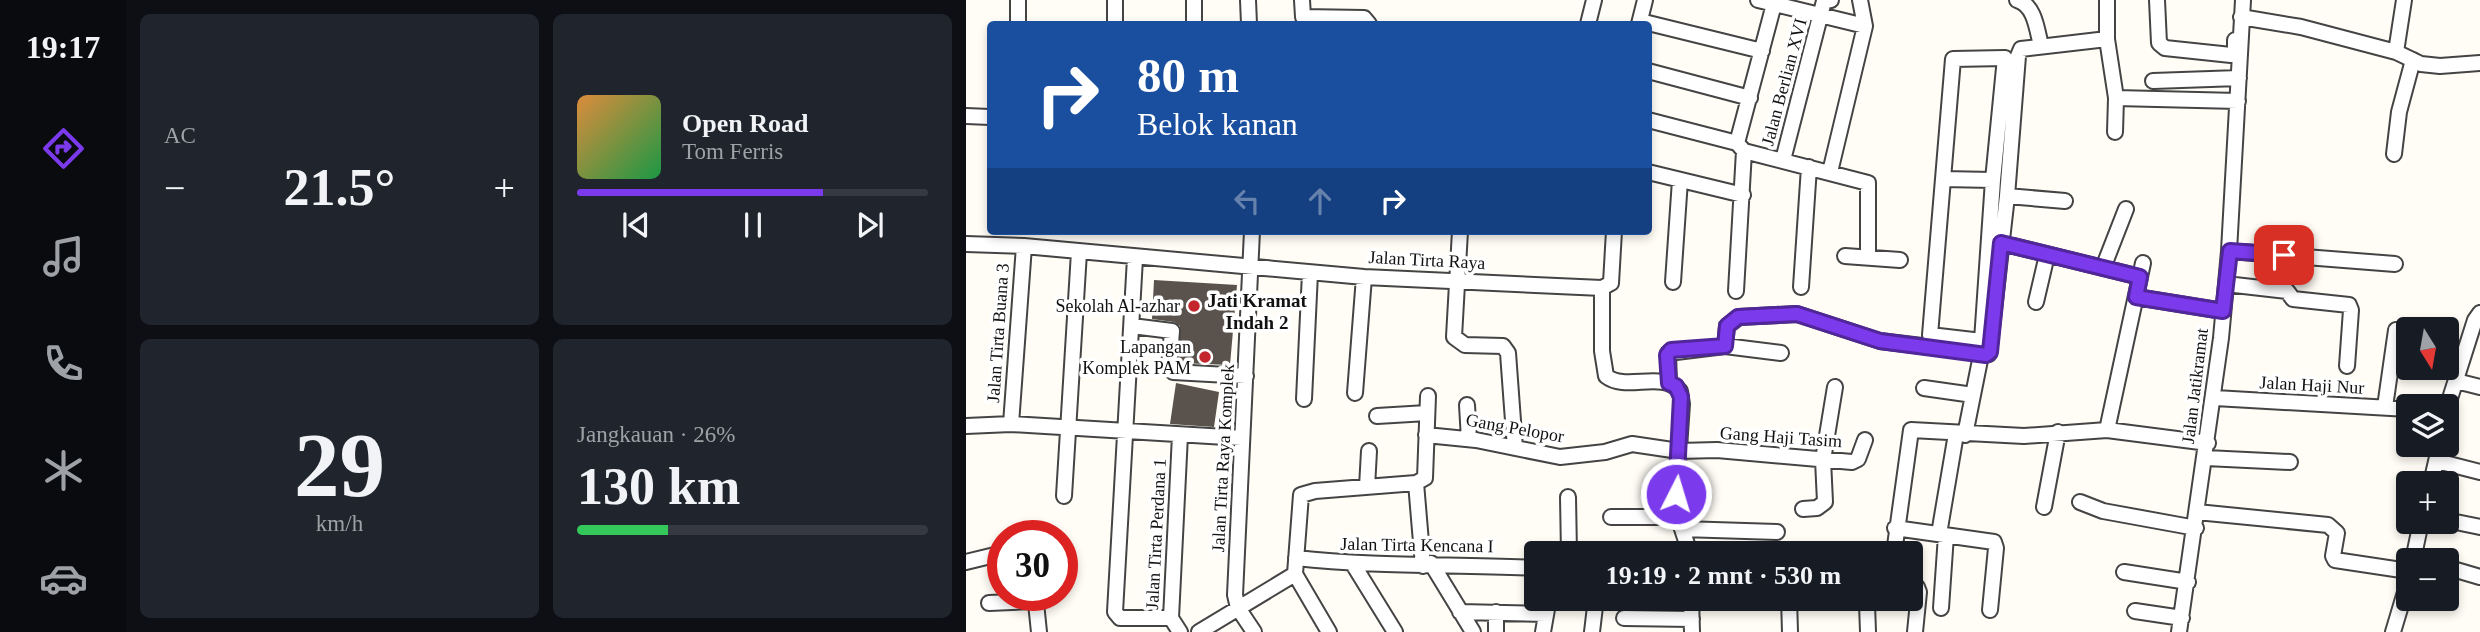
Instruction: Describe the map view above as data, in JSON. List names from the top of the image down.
{
  "streets": {
    "street": [
      "Jalan Berlian XVI",
      "Jalan Tirta Raya",
      "Jalan Tirta Buana 3",
      "Jalan Haji Nur",
      "Jalan Jatikramat",
      "Gang Pelopor",
      "Gang Haji Tasim",
      "Jalan Tirta Raya Komplek",
      "Jalan Tirta Perdana 1",
      "Jalan Tirta Kencana I"
    ]
  },
  "crossings": [
    ["Jalan Tirta Raya", "Jalan Tirta Buana 3"],
    ["Jalan Tirta Raya", "Jalan Tirta Raya Komplek"],
    ["Jalan Haji Nur", "Jalan Jatikramat"],
    ["Gang Pelopor", "Gang Haji Tasim"]
  ],
  "districts": ["Jati Kramat Indah 2"],
  "places": ["Sekolah Al-azhar", "Lapangan Komplek PAM"],
  "north": "bottom",
  "page": {
    "tabs": "19:17",
    "tile": [
      "AC",
      ["29", "km/h"],
      ["Jangkauan · 26%", "130 km"]
    ],
    "turn": ["80 m", "Belok kanan"],
    "song": ["Open Road", "Tom Ferris"],
    "heat": ["−", "21.5°", "+"],
    "map_buttons": ["+", "−"],
    "limit": "30",
    "trip": "19:19 · 2 mnt · 530 m"
  }
}
